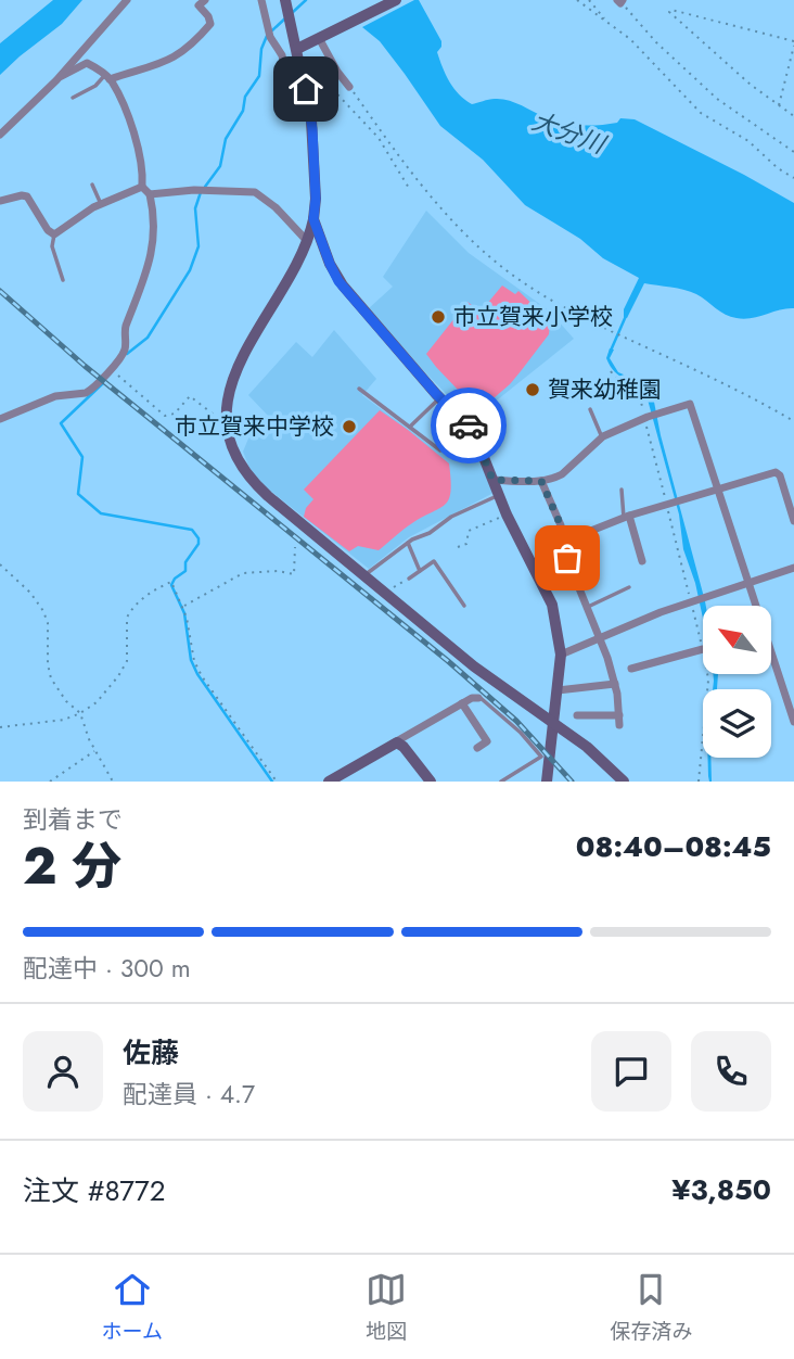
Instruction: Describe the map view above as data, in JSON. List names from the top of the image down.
{
  "water": ["大分川"],
  "places": ["市立賀来小学校", "賀来幼稚園", "市立賀来中学校"],
  "north": "top left",
  "page": {
    "heading": ["2 分", "到着まで", "08:40–08:45"],
    "panel": [
      "佐藤",
      "配達員 · 4.7",
      "注文 #8772",
      "¥3,850"
    ],
    "bar": "配達中 · 300 m",
    "tabs": ["ホーム", "地図", "保存済み"]
  }
}
